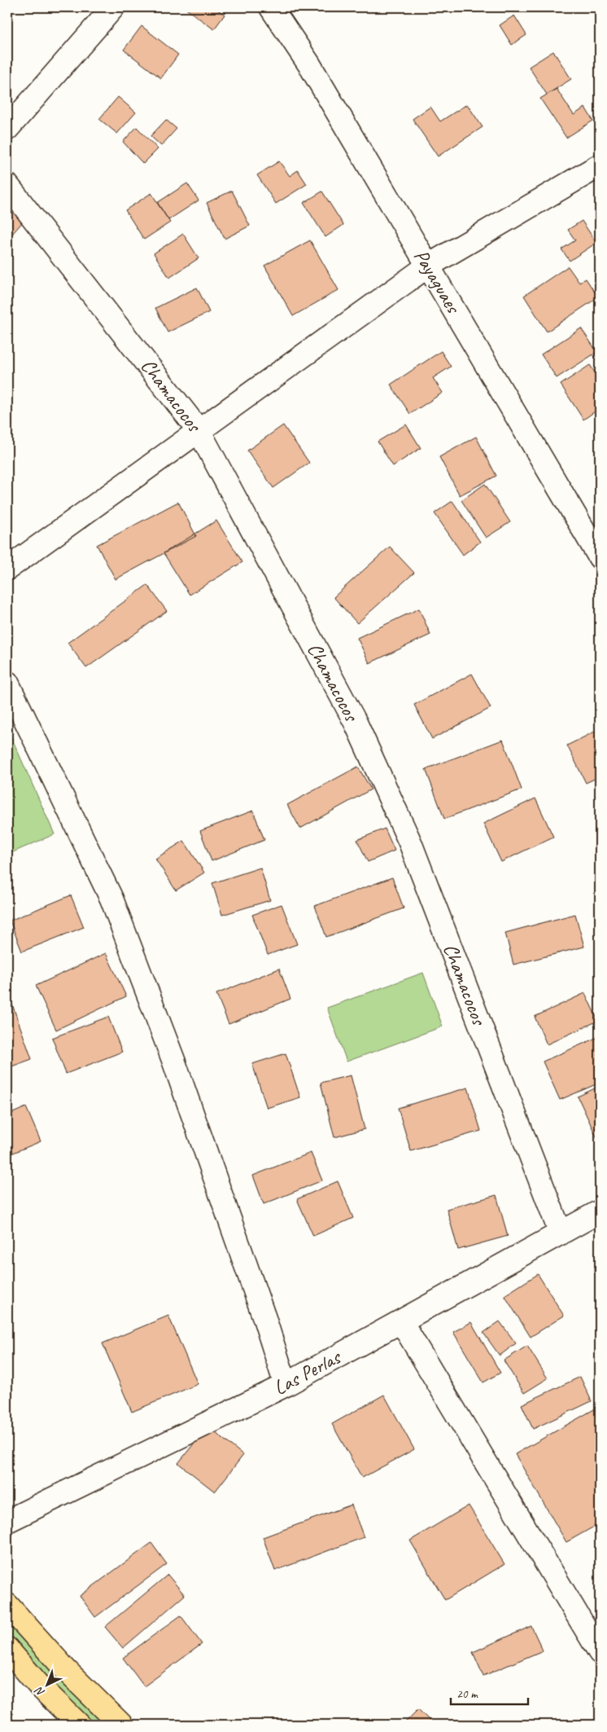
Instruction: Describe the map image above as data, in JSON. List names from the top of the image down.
{
  "streets": {
    "street": ["Payaguaes", "Chamacocos", "Las Perlas"]
  },
  "crossings": [
    ["Chamacocos", "Las Perlas"]
  ],
  "scale_bar": "20 m",
  "north": "bottom left"
}
